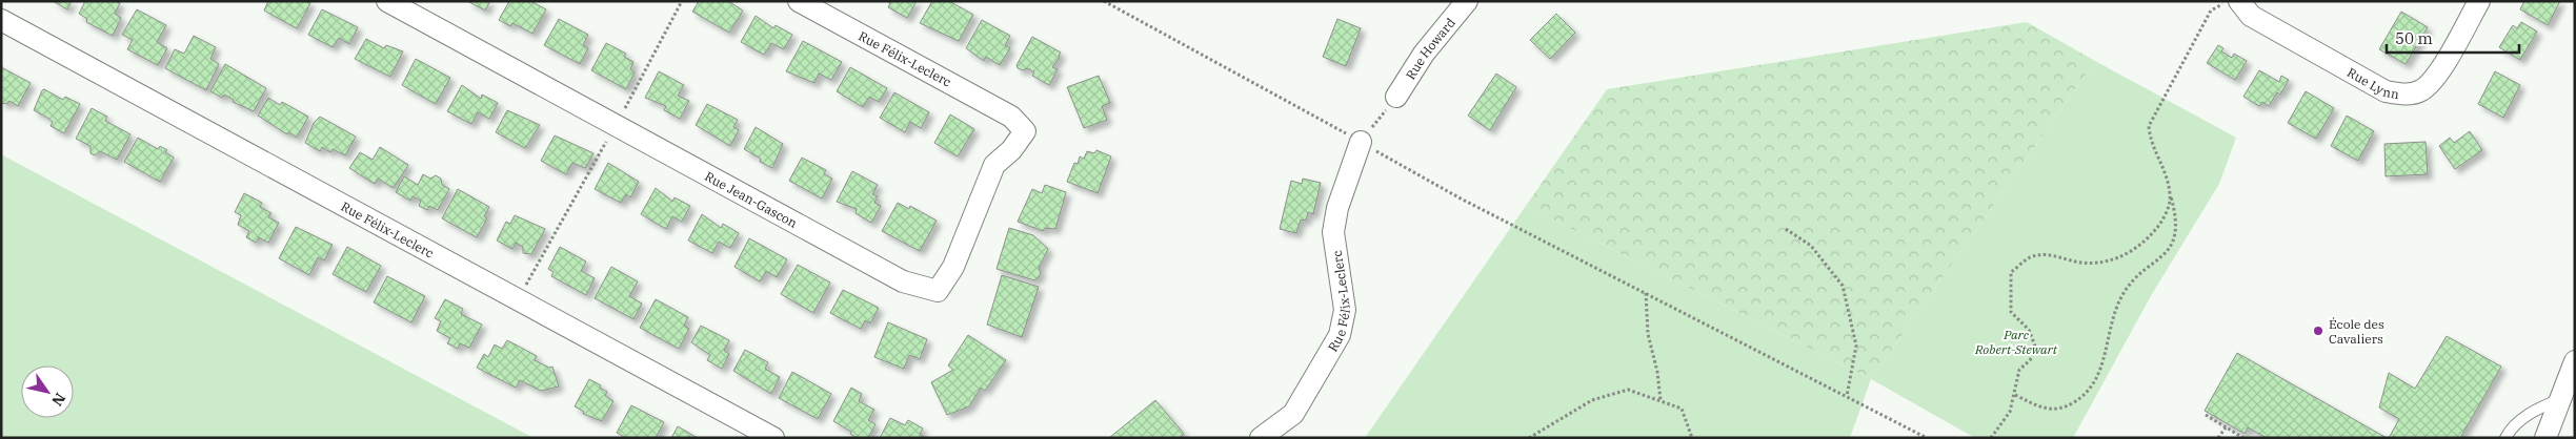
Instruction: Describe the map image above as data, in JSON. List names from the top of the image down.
{
  "streets": {
    "street": [
      "Rue Howard",
      "Rue Félix-Leclerc",
      "Rue Lynn",
      "Rue Jean-Gascon"
    ]
  },
  "crossings": [
    ["Rue Félix-Leclerc", "Rue Jean-Gascon"]
  ],
  "parks": ["Parc Robert-Stewart"],
  "places": ["École des Cavaliers"],
  "scale_bar": "50 m",
  "north": "bottom right"
}
